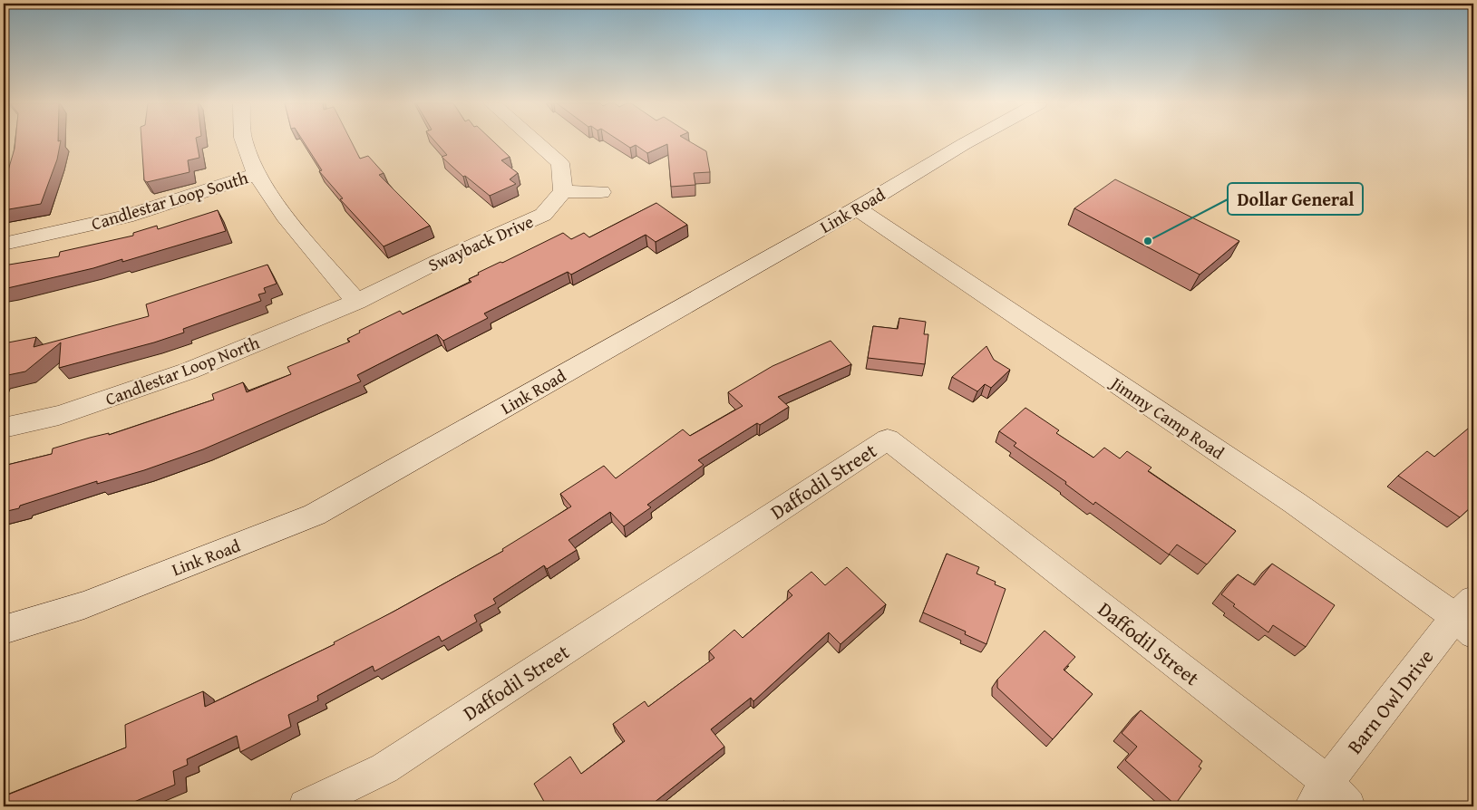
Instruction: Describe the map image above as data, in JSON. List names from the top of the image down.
{
  "streets": {
    "street": [
      "Candlestar Loop South",
      "Link Road",
      "Swayback Drive",
      "Candlestar Loop North",
      "Jimmy Camp Road",
      "Daffodil Street",
      "Barn Owl Drive"
    ]
  },
  "crossings": [
    ["Candlestar Loop South", "Swayback Drive"],
    ["Candlestar Loop South", "Candlestar Loop North"],
    ["Link Road", "Jimmy Camp Road"],
    ["Swayback Drive", "Candlestar Loop North"],
    ["Jimmy Camp Road", "Barn Owl Drive"],
    ["Daffodil Street", "Barn Owl Drive"]
  ],
  "places": ["Dollar General"]
}
